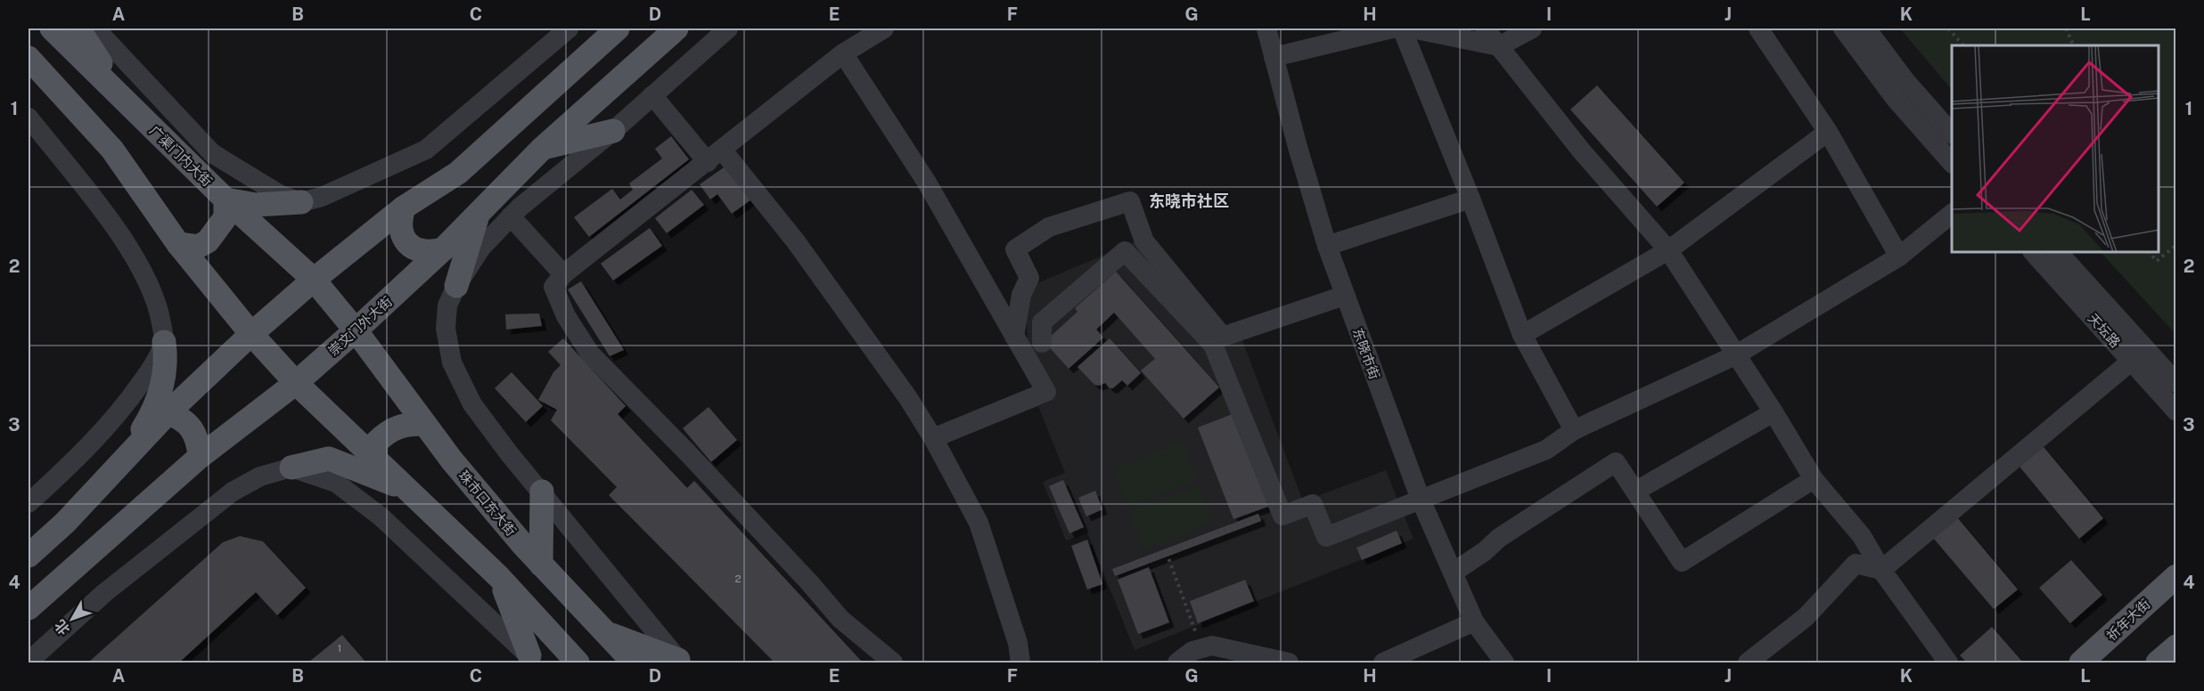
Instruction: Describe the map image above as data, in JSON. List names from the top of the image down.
{
  "streets": {
    "main road": [
      "广渠门内大街",
      "崇文门外大街",
      "珠市口东大街",
      "祈年大街"
    ],
    "street": ["天坛路", "东晓市街"]
  },
  "crossings": [
    ["广渠门内大街", "崇文门外大街"],
    ["广渠门内大街", "珠市口东大街"],
    ["崇文门外大街", "珠市口东大街"]
  ],
  "districts": ["东晓市社区"],
  "house_numbers": ["2", "1"],
  "north": "bottom left",
  "grid": {
    "columns": [
      "A",
      "B",
      "C",
      "D",
      "E",
      "F",
      "G",
      "H",
      "I",
      "J",
      "K",
      "L"
    ],
    "rows": [
      "1",
      "2",
      "3",
      "4"
    ]
  }
}
